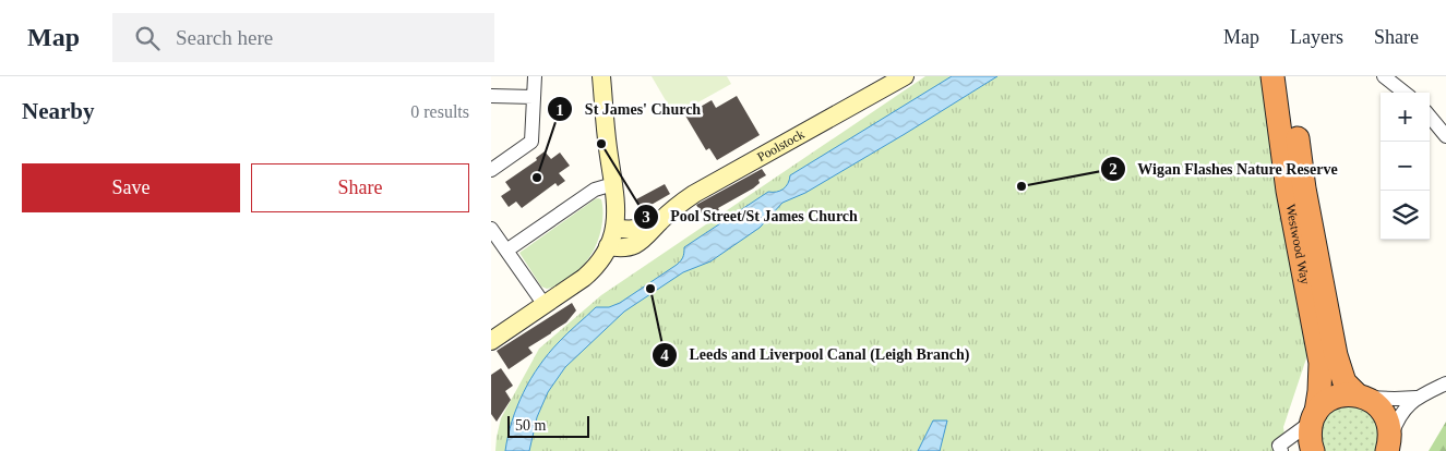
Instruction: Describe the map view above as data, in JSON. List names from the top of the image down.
{
  "streets": {
    "highway": ["Westwood Way"],
    "main road": ["Poolstock"]
  },
  "places": [
    "Pool Street/St James Church",
    "St James' Church",
    "Wigan Flashes Nature Reserve",
    "Leeds and Liverpool Canal (Leigh Branch)"
  ],
  "scale_bar": "50 m",
  "page": {
    "header": "Map",
    "search": "Search here",
    "nav": ["Map", "Layers", "Share"],
    "heading": ["Nearby", "0 results"],
    "map_buttons": ["+", "−"],
    "buttons": ["Save", "Share"],
    "scale": "50 m"
  }
}
